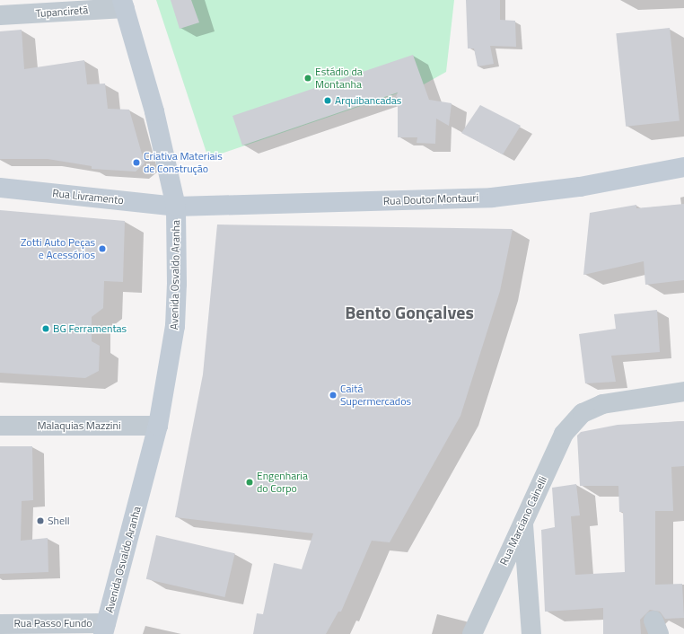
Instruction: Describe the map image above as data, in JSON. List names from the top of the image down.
{
  "streets": {
    "main road": ["Rua Livramento", "Rua Doutor Montauri", "Avenida Osvaldo Aranha"],
    "street": [
      "Tupanciretã",
      "Malaquias Mazzini",
      "Rua Marciano Cainelli",
      "Rua Passo Fundo"
    ]
  },
  "crossings": [
    ["Tupanciretã", "Avenida Osvaldo Aranha"],
    ["Rua Livramento", "Rua Doutor Montauri"],
    ["Rua Livramento", "Avenida Osvaldo Aranha"],
    ["Rua Doutor Montauri", "Avenida Osvaldo Aranha"],
    ["Avenida Osvaldo Aranha", "Malaquias Mazzini"],
    ["Avenida Osvaldo Aranha", "Rua Passo Fundo"]
  ],
  "districts": ["Bento Gonçalves"],
  "places": [
    "Estádio da Montanha",
    "Arquibancadas",
    "Criativa Materiais de Construção",
    "Zotti Auto Peças e Acessórios",
    "BG Ferramentas",
    "Caitá Supermercados",
    "Engenharia do Corpo",
    "Shell"
  ]
}
